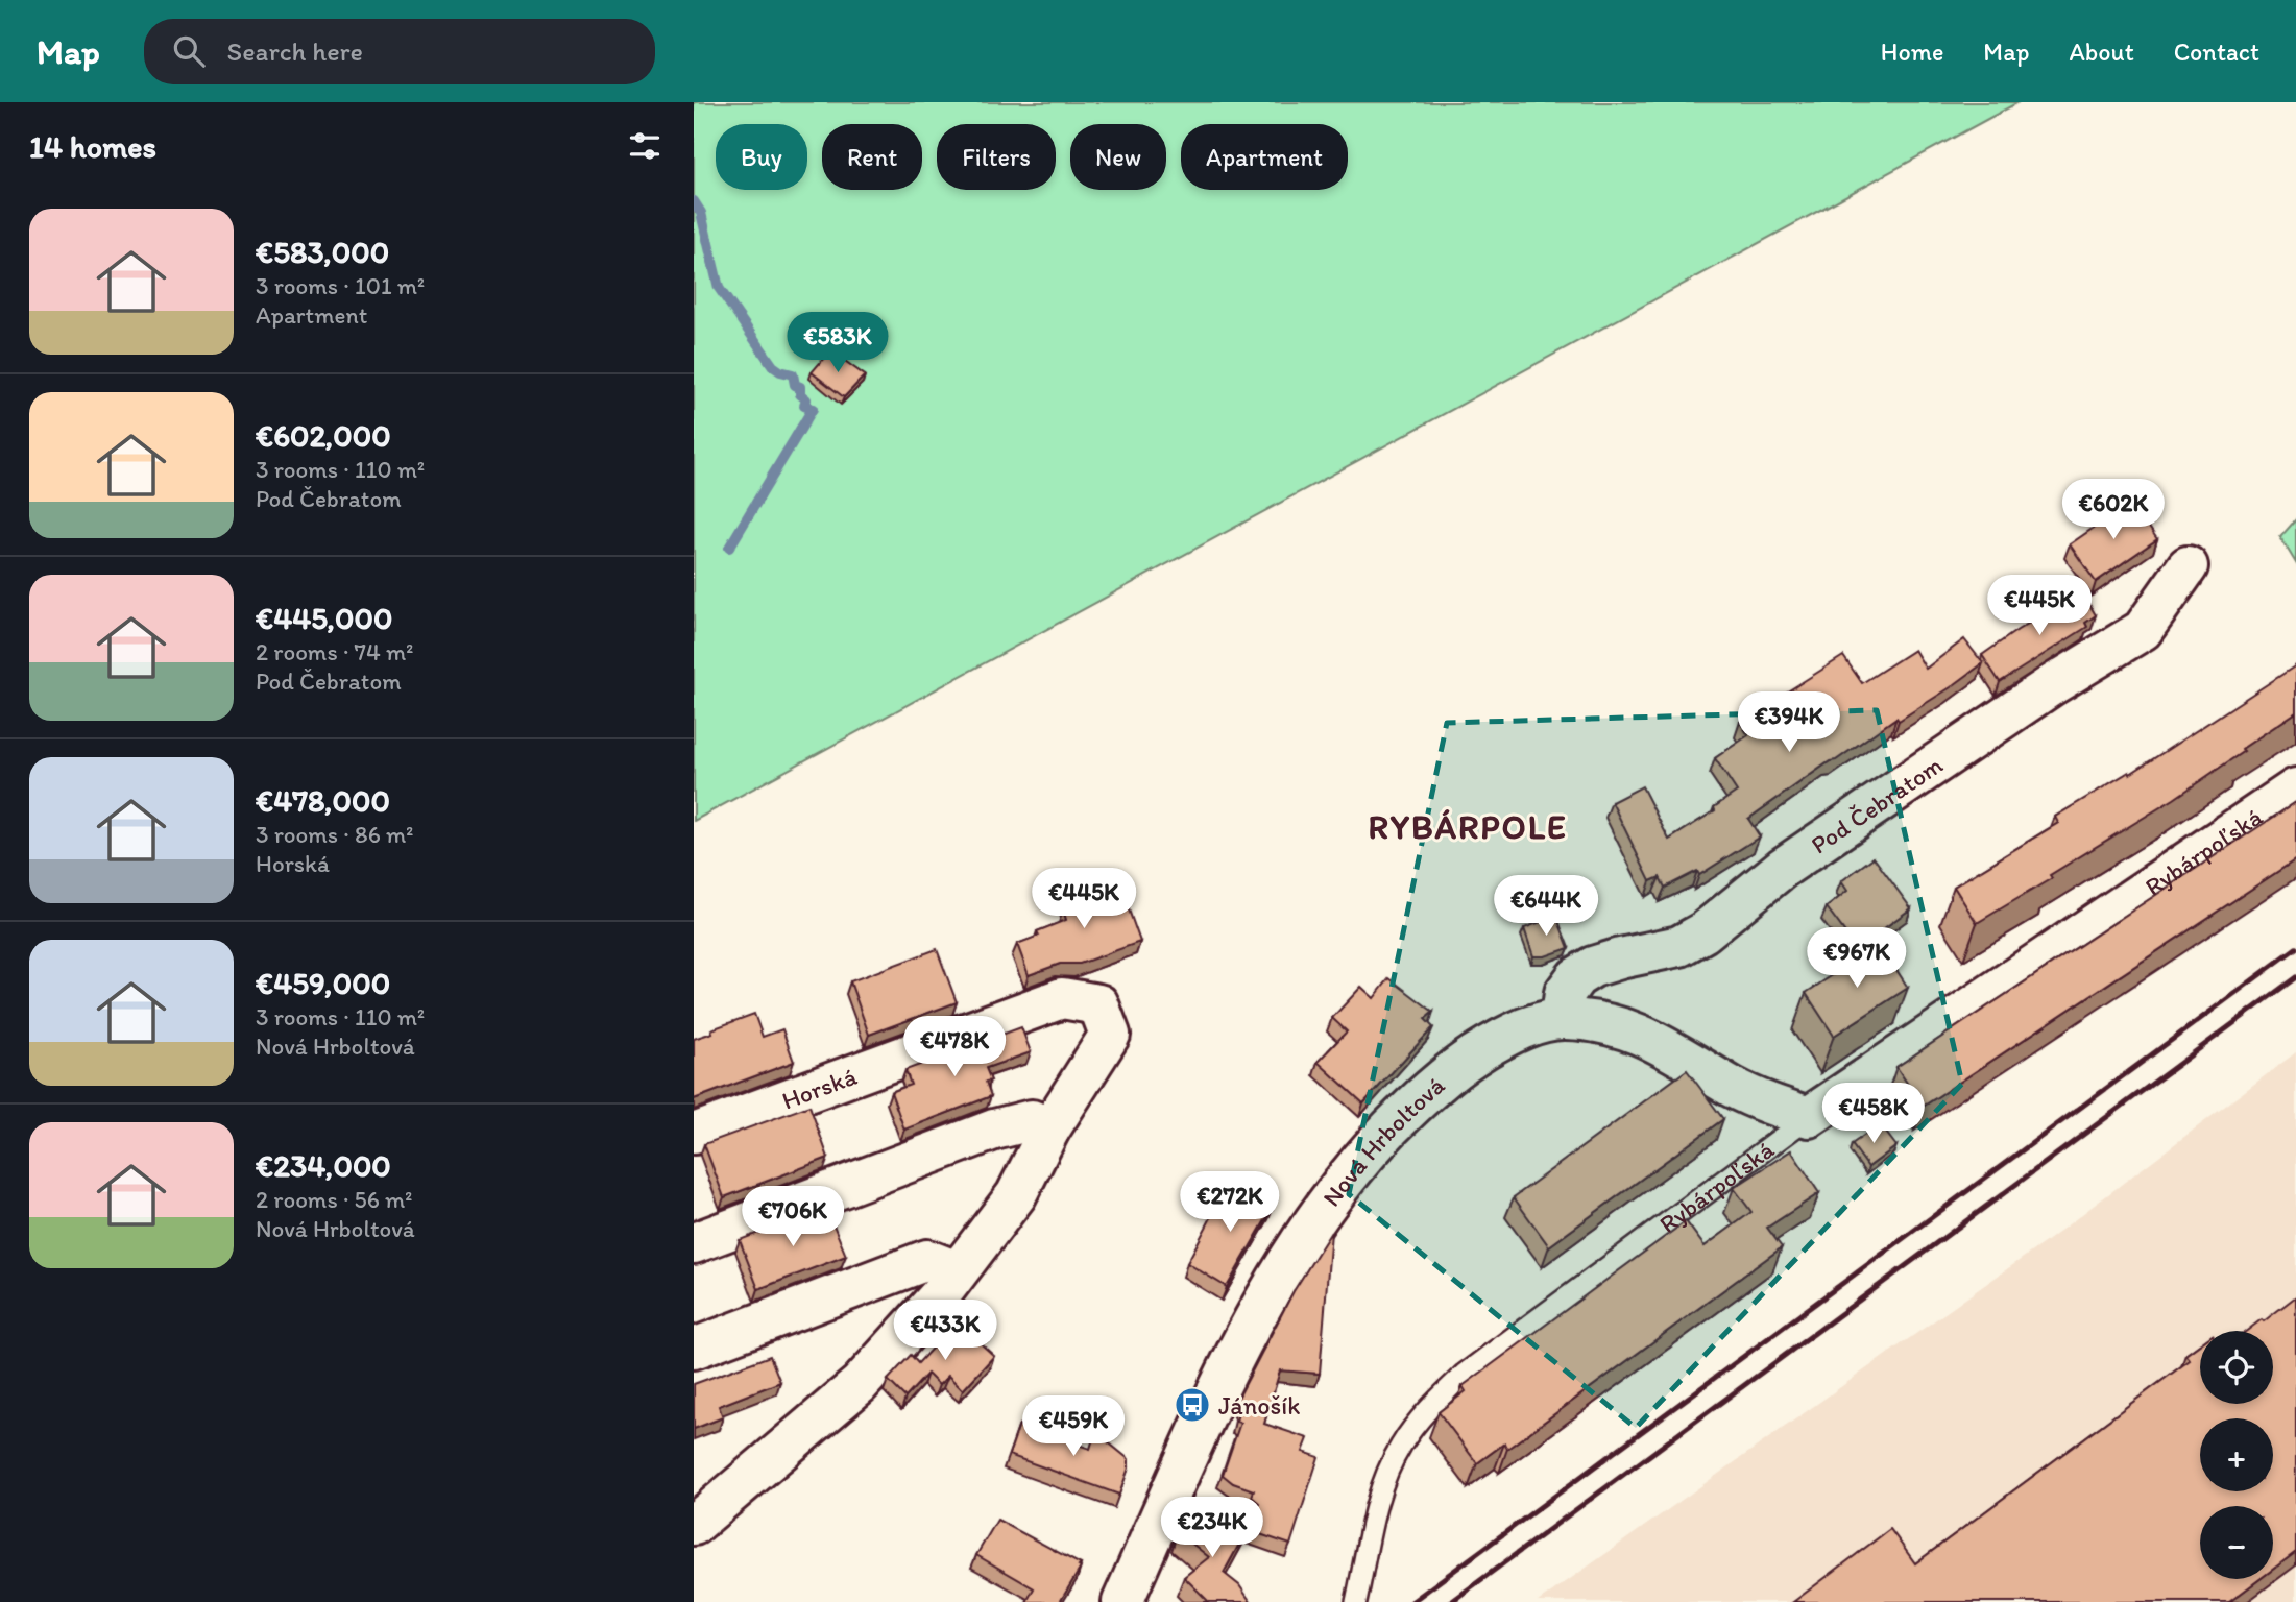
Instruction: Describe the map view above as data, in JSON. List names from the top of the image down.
{
  "streets": {
    "street": [
      "Pod Čebratom",
      "Rybárpoľská",
      "Horská",
      "Nová Hrboltová"
    ]
  },
  "crossings": [
    ["Pod Čebratom", "Nová Hrboltová"],
    ["Rybárpoľská", "Nová Hrboltová"]
  ],
  "districts": ["RYBÁRPOLE"],
  "places": {
    "bus stop": ["Jánošík"]
  },
  "page": {
    "header": "Map",
    "search": "Search here",
    "nav": [
      "Home",
      "Map",
      "About",
      "Contact"
    ],
    "heading": "14 homes",
    "chip": [
      "Buy",
      "Rent",
      "Filters",
      "New",
      "Apartment"
    ],
    "list": [
      {
        "name": "€583,000",
        "note": "3 rooms · 101 m² · Apartment"
      },
      {
        "name": "€602,000",
        "note": "3 rooms · 110 m² · Pod Čebratom"
      },
      {
        "name": "€445,000",
        "note": "2 rooms · 74 m² · Pod Čebratom"
      },
      {
        "name": "€478,000",
        "note": "3 rooms · 86 m² · Horská"
      },
      {
        "name": "€459,000",
        "note": "3 rooms · 110 m² · Nová Hrboltová"
      },
      {
        "name": "€234,000",
        "note": "2 rooms · 56 m² · Nová Hrboltová"
      }
    ],
    "price": [
      "€583K",
      "€602K",
      "€445K",
      "€394K",
      "€445K",
      "€644K",
      "€967K",
      "€478K",
      "€458K",
      "€272K",
      "€706K",
      "€433K",
      "€459K",
      "€234K"
    ],
    "map_buttons": ["+", "−"]
  }
}
